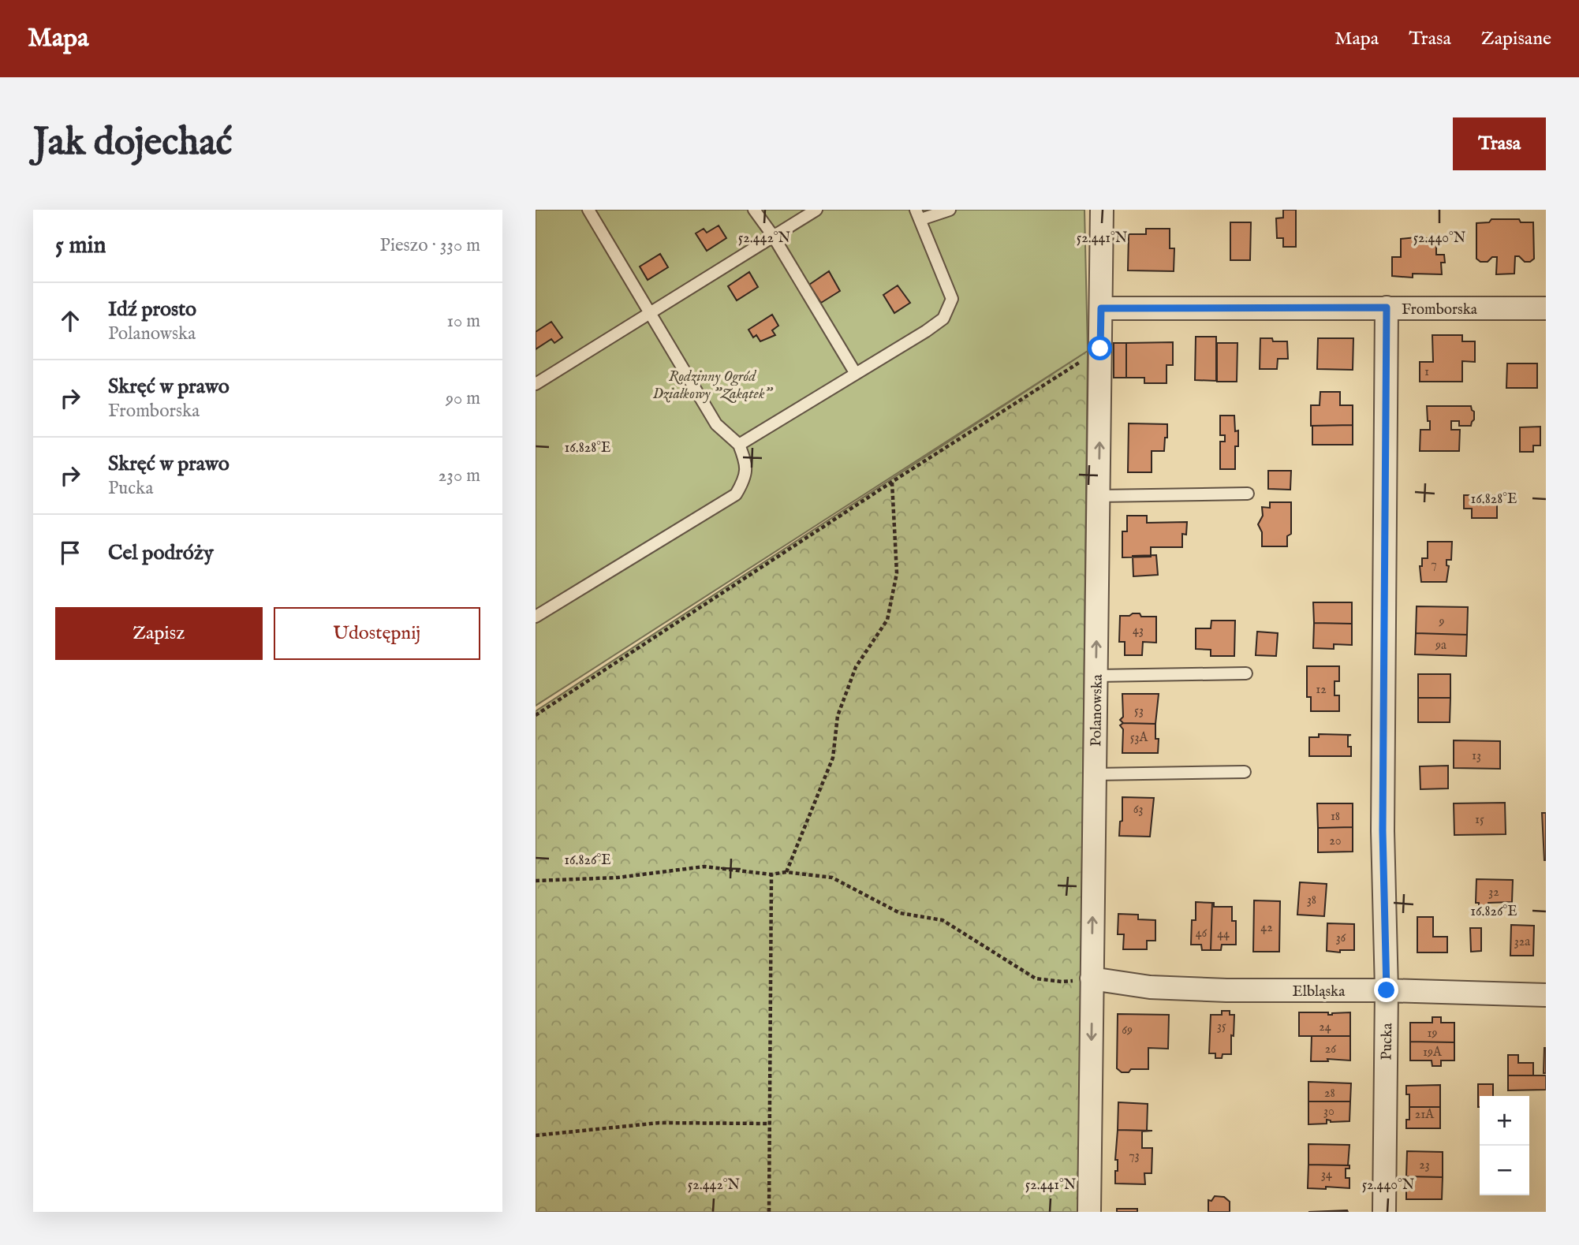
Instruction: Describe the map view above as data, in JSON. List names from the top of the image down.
{
  "streets": {
    "street": [
      "Fromborska",
      "Polanowska",
      "Elbląska",
      "Pucka"
    ]
  },
  "crossings": [
    ["Fromborska", "Polanowska"],
    ["Fromborska", "Pucka"],
    ["Polanowska", "Elbląska"],
    ["Elbląska", "Pucka"]
  ],
  "parks": ["Rodzinny Ogród Działkowy \"Zakątek\""],
  "house_numbers": [
    "1",
    "7",
    "9",
    "43",
    "9a",
    "12",
    "53",
    "53A",
    "13",
    "63",
    "18",
    "15",
    "20",
    "32",
    "38",
    "42",
    "46",
    "44",
    "36",
    "32a",
    "35",
    "24",
    "69",
    "19",
    "26",
    "19A",
    "28",
    "30",
    "21A",
    "73",
    "23",
    "34"
  ],
  "page": {
    "header": "Mapa",
    "nav": ["Mapa", "Trasa", "Zapisane"],
    "buttons": [
      "Trasa",
      ["Zapisz", "Udostępnij"]
    ],
    "title": "Jak dojechać",
    "heading": ["5 min", "Pieszo · 330 m"],
    "list": [
      ["Idź prosto", "Polanowska", "10 m"],
      ["Skręć w prawo", "Fromborska", "90 m"],
      ["Skręć w prawo", "Pucka", "230 m"],
      "Cel podróży"
    ],
    "map_buttons": ["+", "−"]
  },
  "coordinates": [
    "52.442°N",
    "52.441°N",
    "52.440°N",
    "16.828°E",
    "16.826°E"
  ]
}
